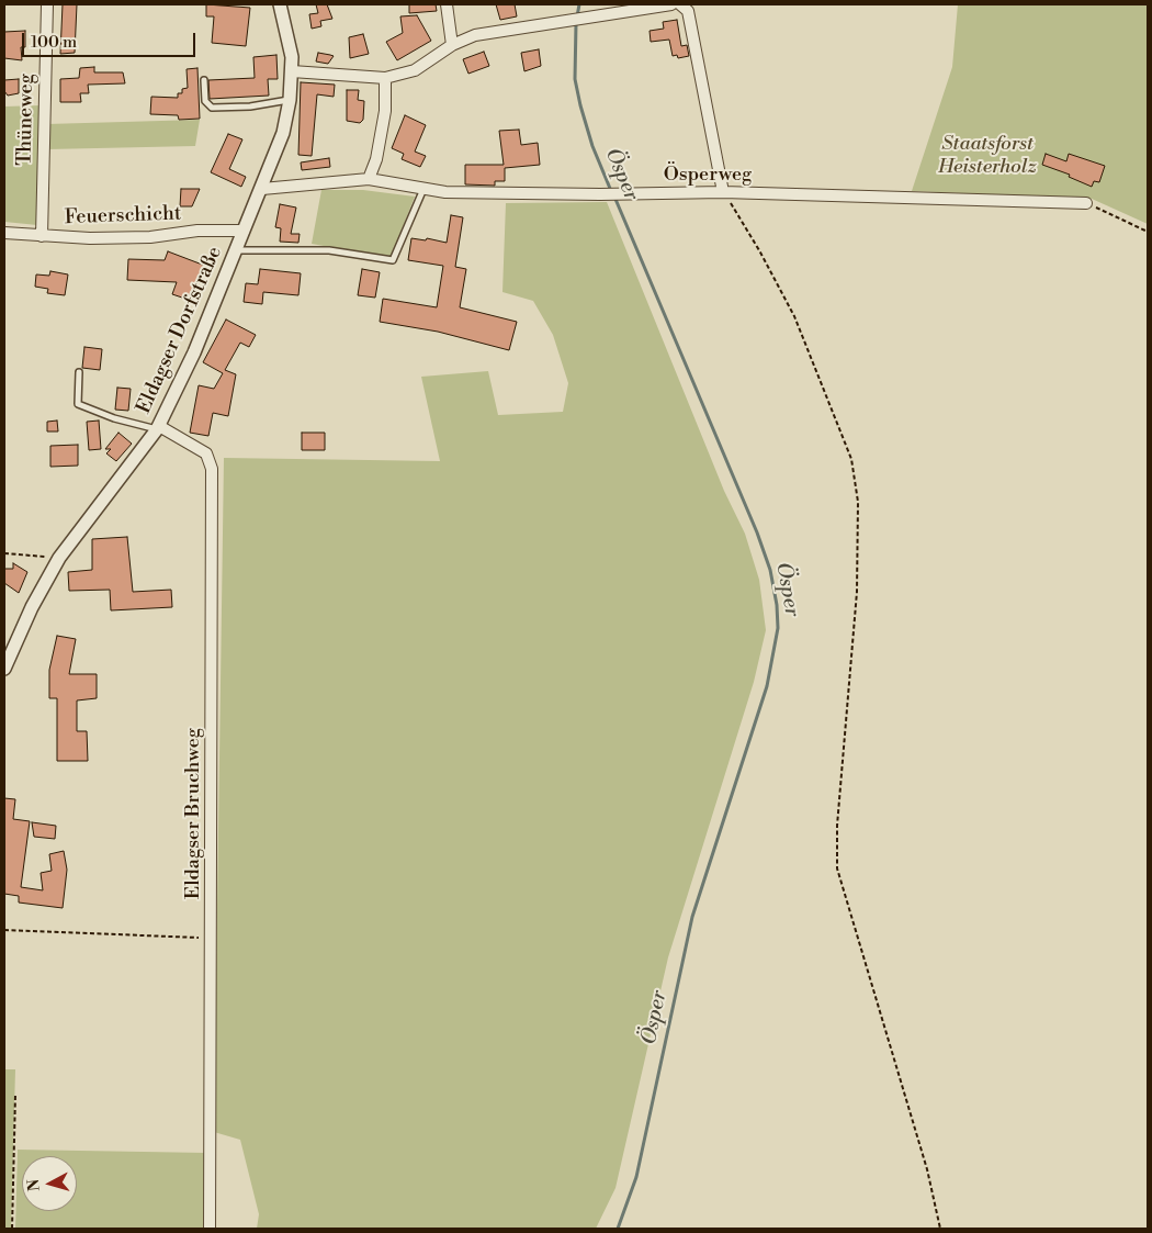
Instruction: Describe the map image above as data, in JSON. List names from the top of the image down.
{
  "streets": {
    "street": [
      "Thüneweg",
      "Ösperweg",
      "Feuerschicht",
      "Eldagser Dorfstraße",
      "Eldagser Bruchweg"
    ]
  },
  "crossings": [
    ["Thüneweg", "Feuerschicht"],
    ["Ösperweg", "Eldagser Dorfstraße"],
    ["Feuerschicht", "Eldagser Dorfstraße"],
    ["Eldagser Dorfstraße", "Eldagser Bruchweg"]
  ],
  "water": ["Ösper"],
  "parks": ["Staatsforst Heisterholz"],
  "scale_bar": "100 m",
  "north": "left"
}
